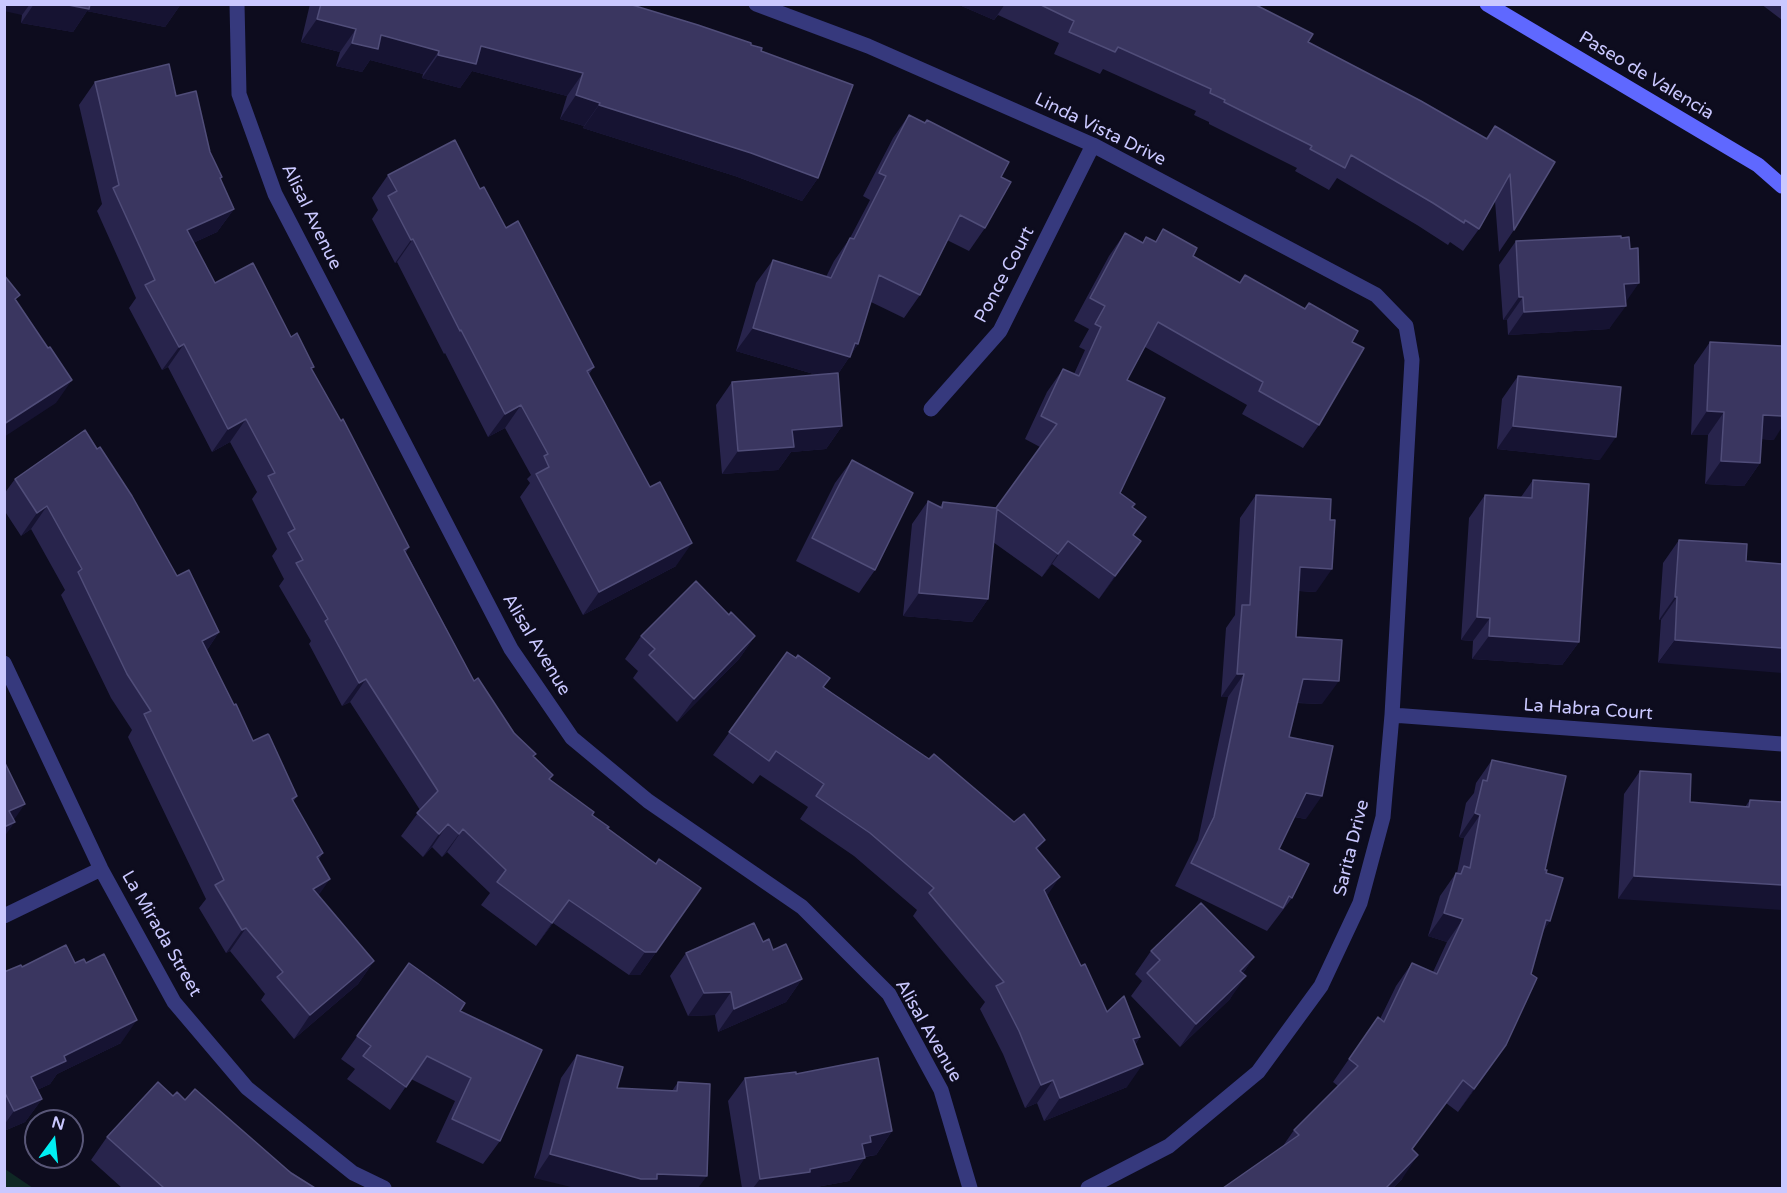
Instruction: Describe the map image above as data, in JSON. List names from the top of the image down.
{
  "streets": {
    "main road": ["Paseo de Valencia"],
    "street": [
      "Linda Vista Drive",
      "Alisal Avenue",
      "Ponce Court",
      "La Habra Court",
      "Sarita Drive",
      "La Mirada Street"
    ]
  },
  "crossings": [
    ["Linda Vista Drive", "Ponce Court"],
    ["Linda Vista Drive", "Sarita Drive"],
    ["La Habra Court", "Sarita Drive"]
  ],
  "north": "top"
}
